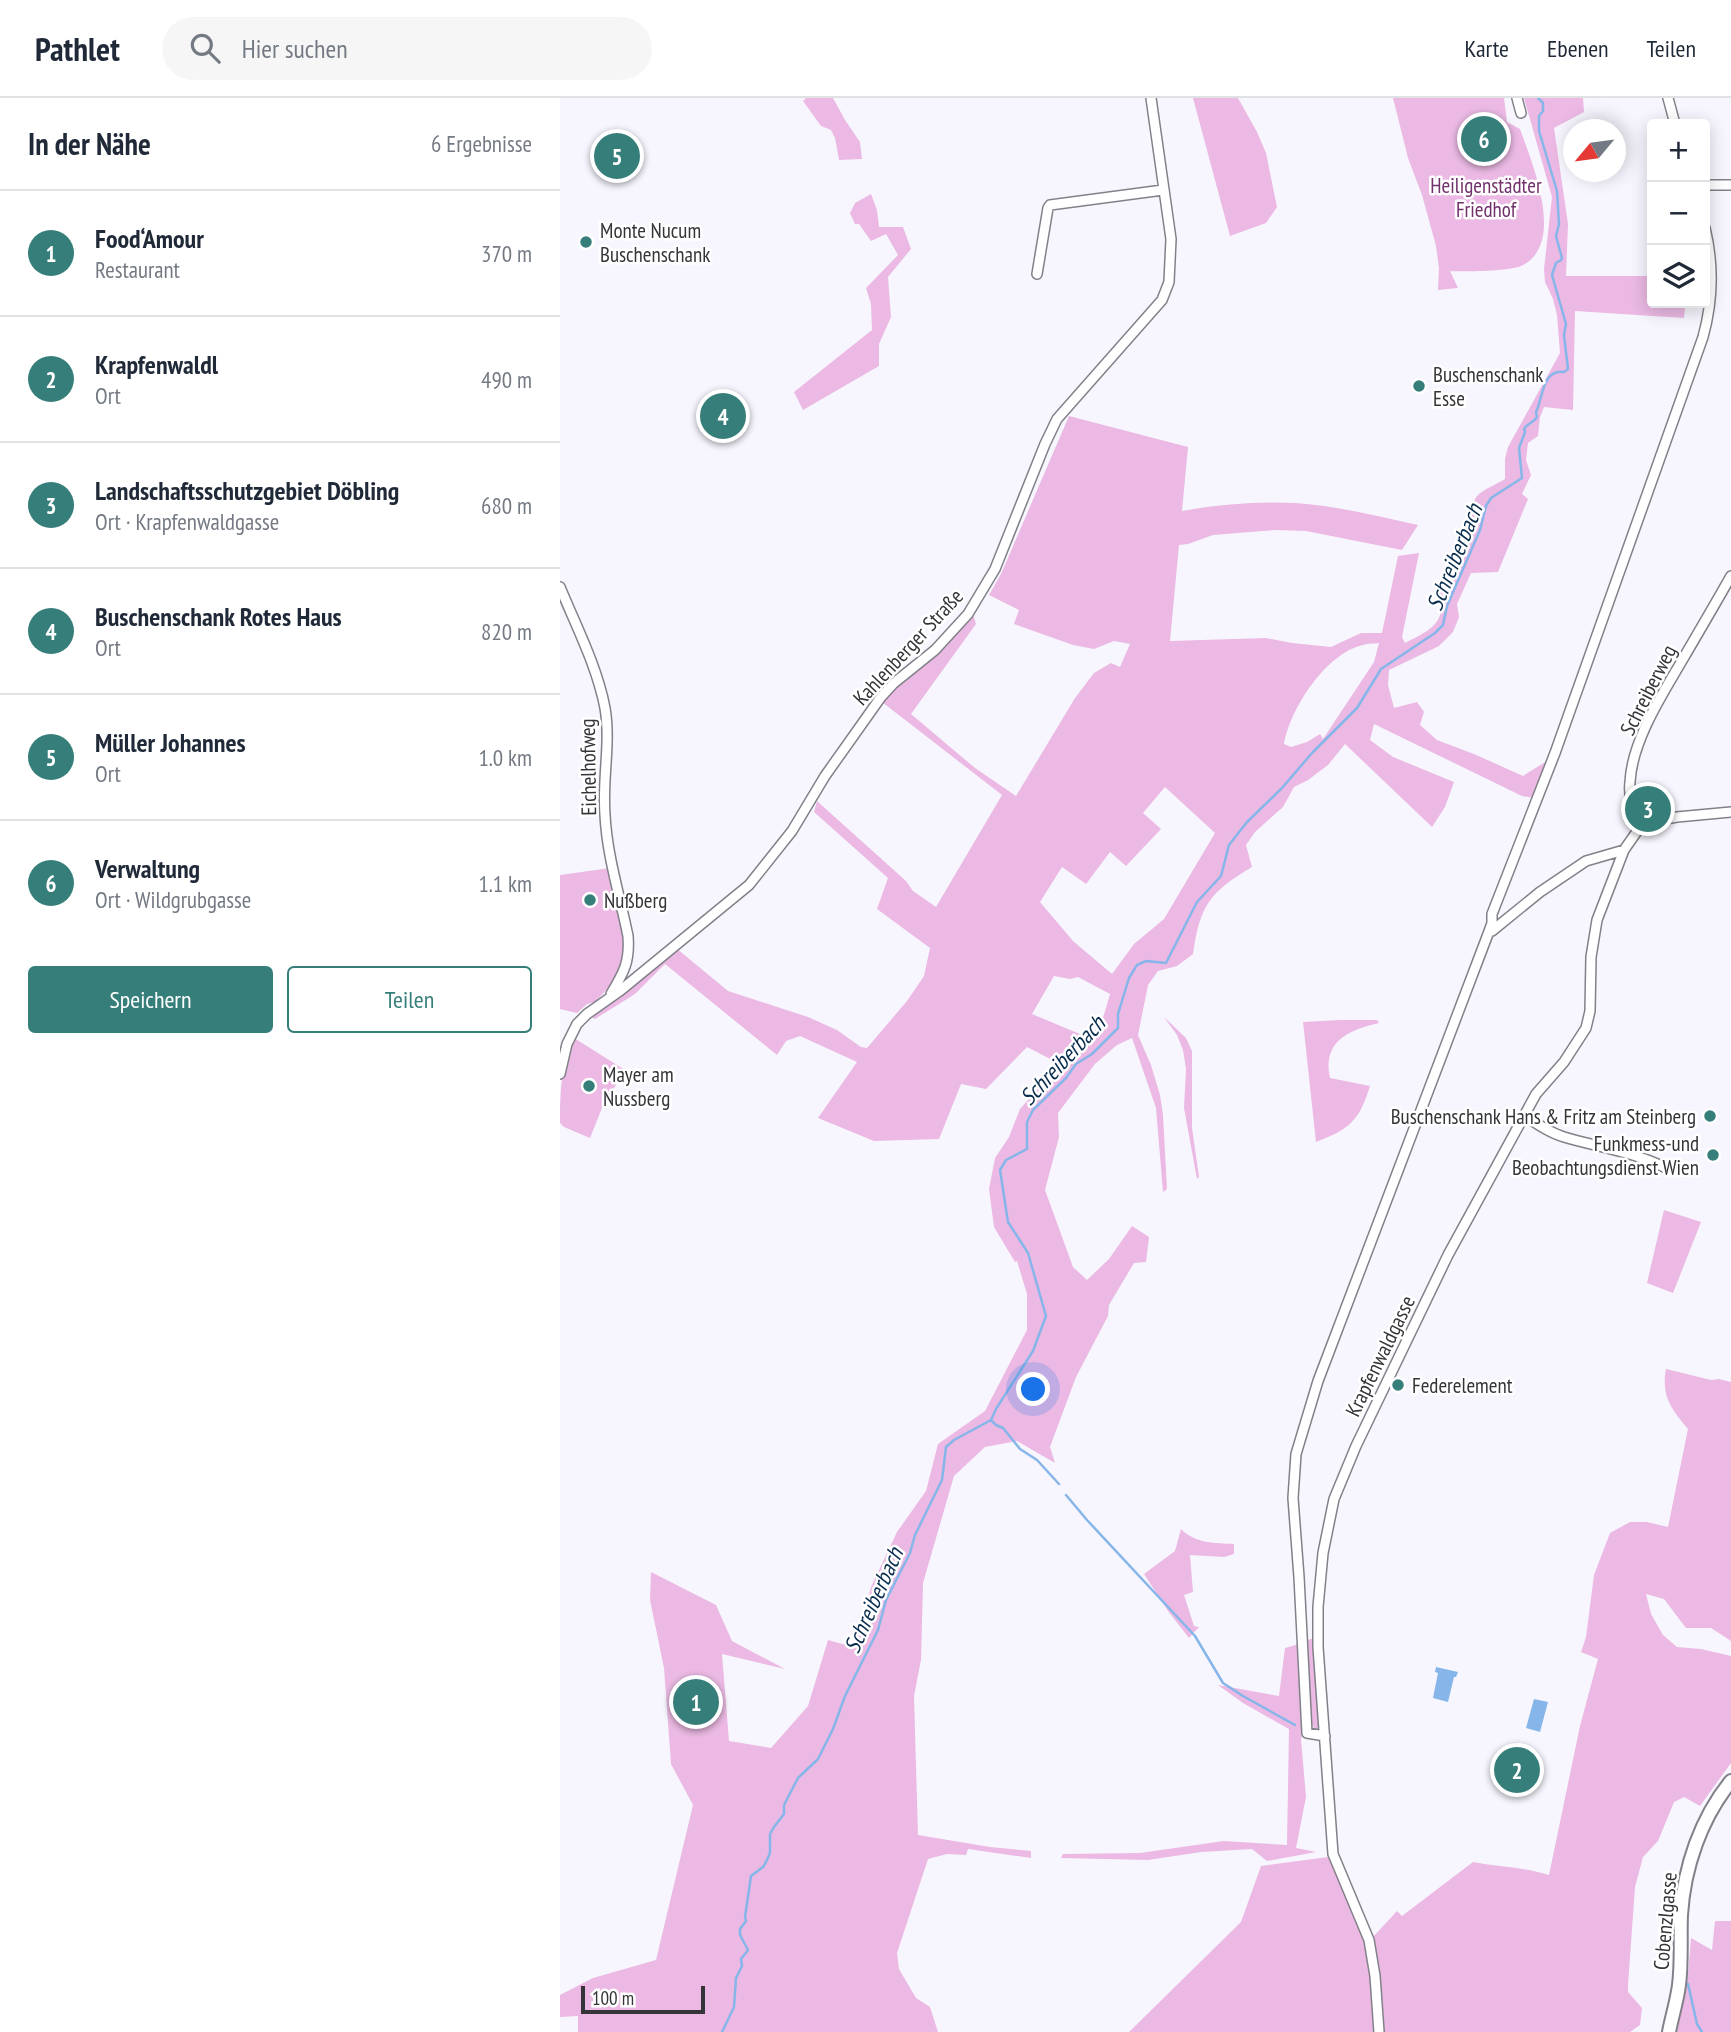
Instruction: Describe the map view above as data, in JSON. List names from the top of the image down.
{
  "streets": {
    "street": [
      "Kahlenberger Straße",
      "Schreiberweg",
      "Eichelhofweg",
      "Krapfenwaldgasse",
      "Cobenzlgasse"
    ]
  },
  "crossings": [
    ["Schreiberweg", "Krapfenwaldgasse"]
  ],
  "water": ["Schreiberbach"],
  "parks": ["Heiligenstädter Friedhof"],
  "places": [
    "Monte Nucum Buschenschank",
    "Buschenschank Esse",
    "Nußberg",
    "Mayer am Nussberg",
    "Buschenschank Hans & Fritz am Steinberg",
    "Funkmess-und Beobachtungsdienst Wien",
    "Federelement"
  ],
  "scale_bar": "100 m",
  "north": "bottom left",
  "page": {
    "header": "Pathlet",
    "search": "Hier suchen",
    "nav": ["Karte", "Ebenen", "Teilen"],
    "heading": ["In der Nähe", "6 Ergebnisse"],
    "pins": [
      "6",
      "5",
      "4",
      "3",
      "1",
      "2"
    ],
    "map_buttons": ["+", "−"],
    "list": [
      {
        "mark": "1",
        "name": "Food‘Amour",
        "note": "Restaurant",
        "value": "370 m"
      },
      {
        "mark": "2",
        "name": "Krapfenwaldl",
        "note": "Ort",
        "value": "490 m"
      },
      {
        "mark": "3",
        "name": "Landschaftsschutzgebiet Döbling",
        "note": "Ort · Krapfenwaldgasse",
        "value": "680 m"
      },
      {
        "mark": "4",
        "name": "Buschenschank Rotes Haus",
        "note": "Ort",
        "value": "820 m"
      },
      {
        "mark": "5",
        "name": "Müller Johannes",
        "note": "Ort",
        "value": "1.0 km"
      },
      {
        "mark": "6",
        "name": "Verwaltung",
        "note": "Ort · Wildgrubgasse",
        "value": "1.1 km"
      }
    ],
    "buttons": ["Speichern", "Teilen"],
    "scale": "100 m"
  }
}
